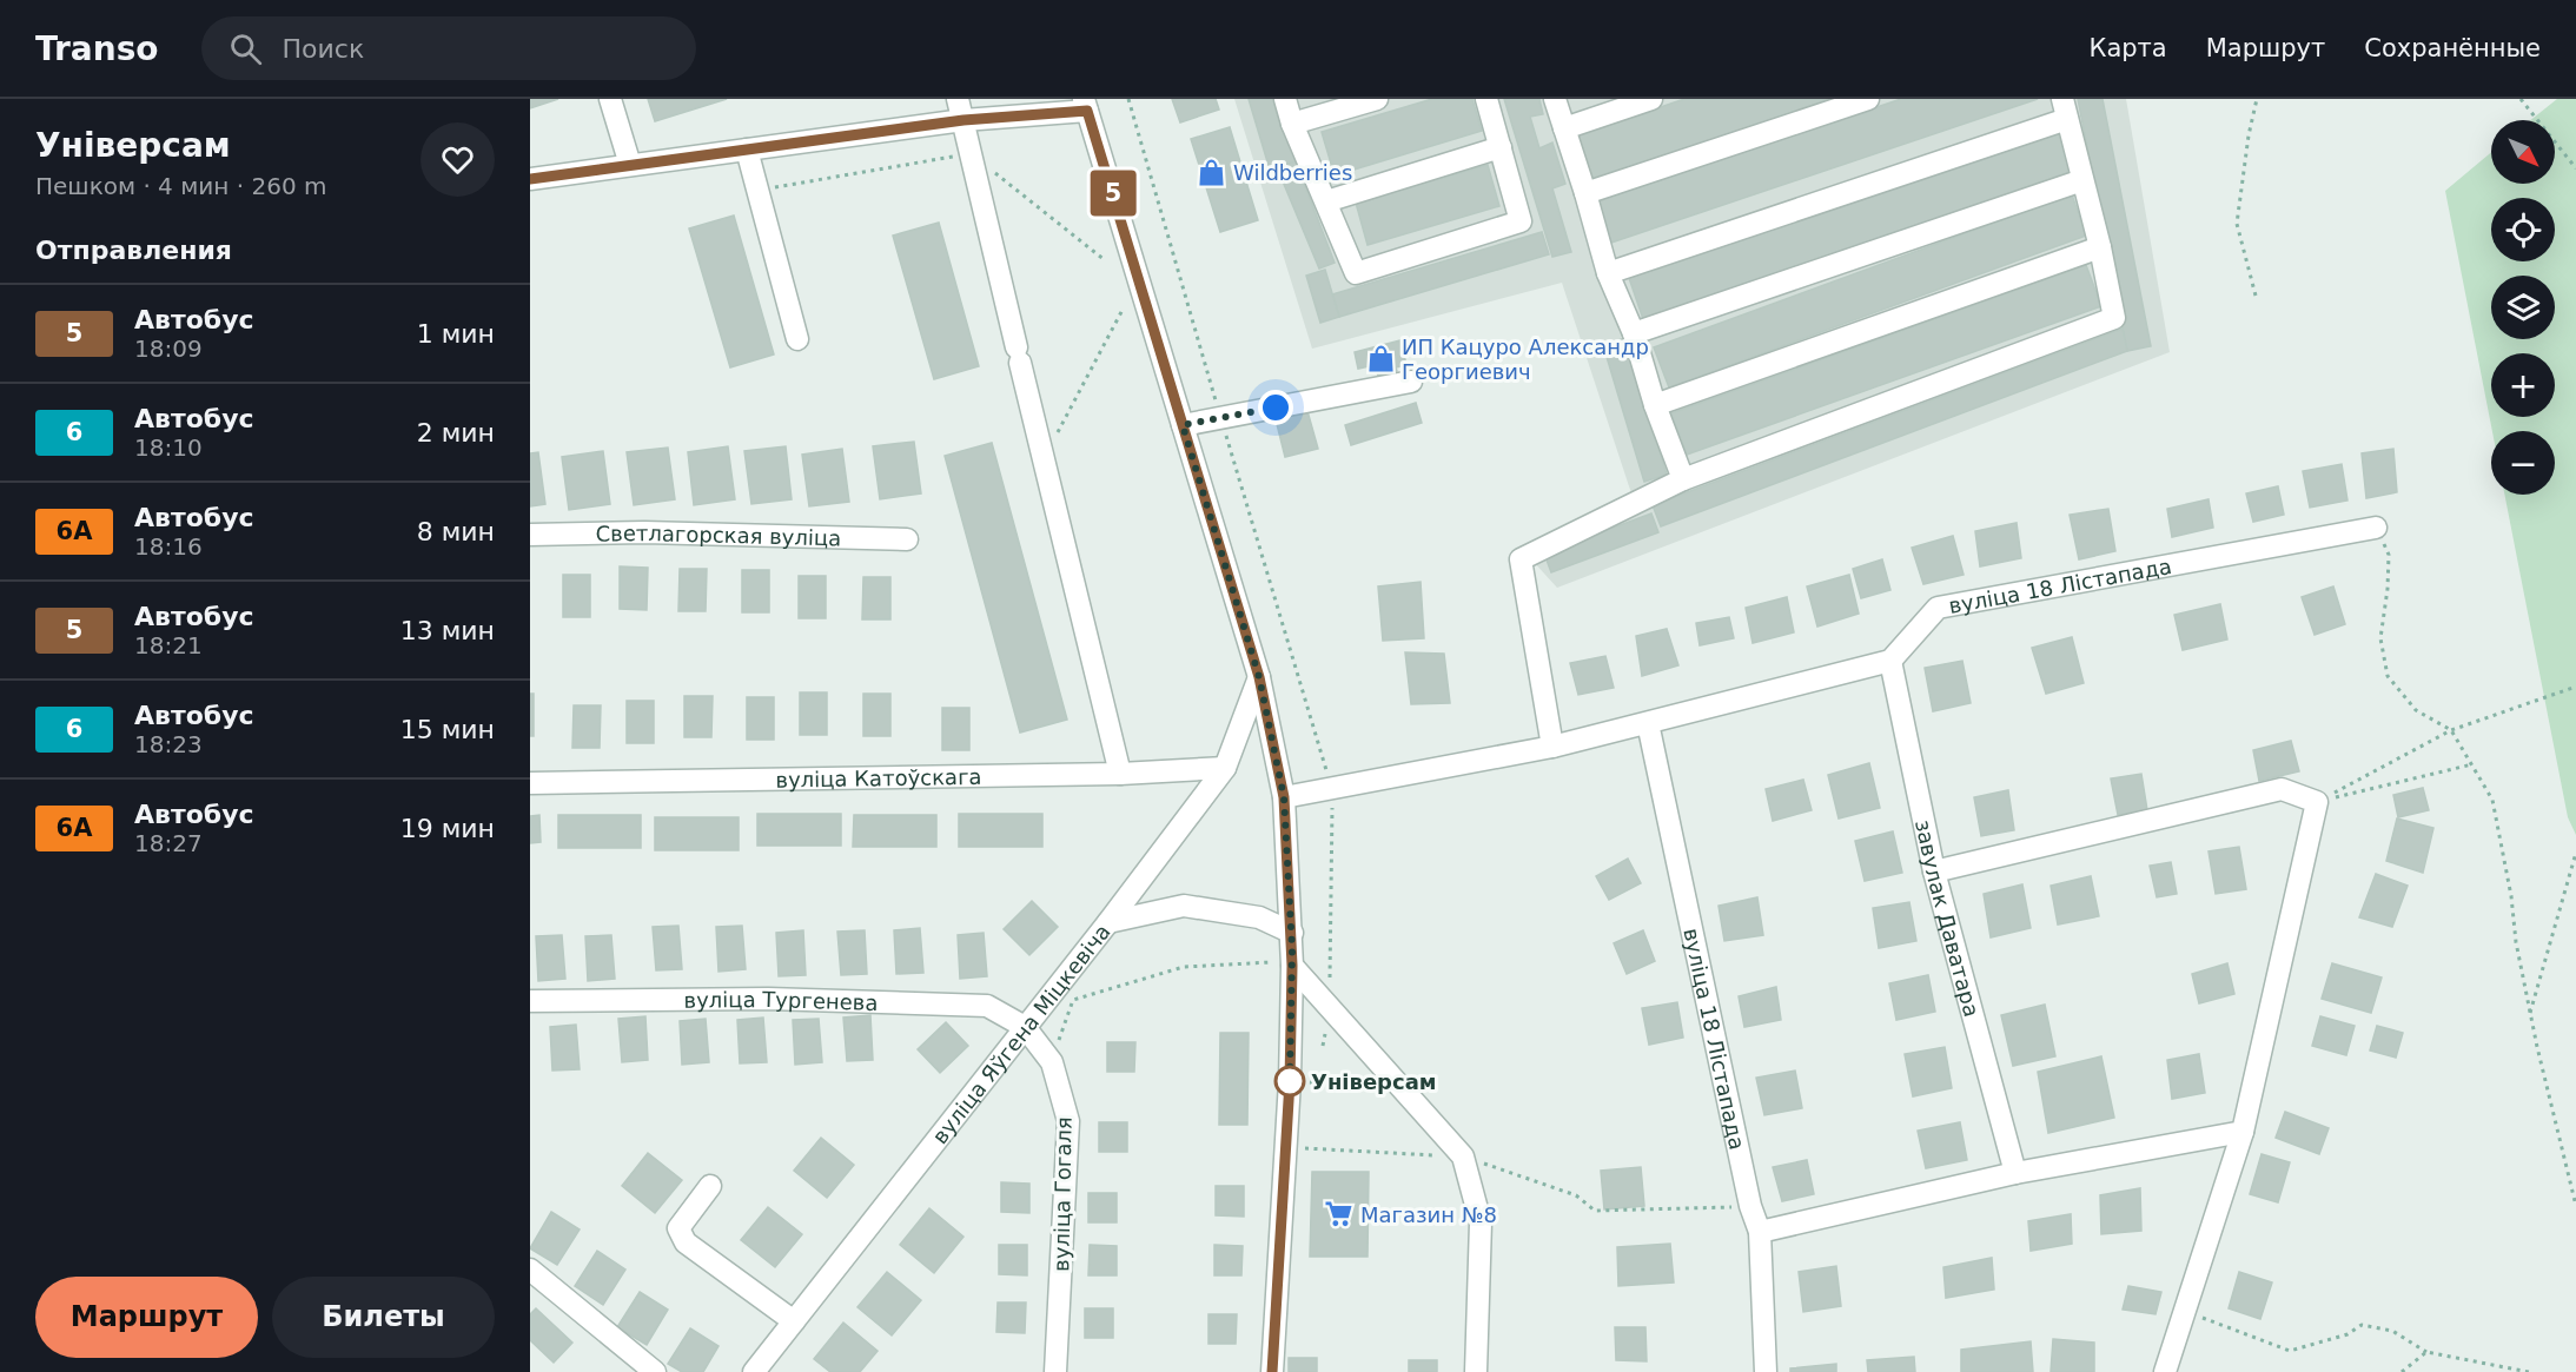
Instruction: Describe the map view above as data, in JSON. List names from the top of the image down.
{
  "streets": {
    "street": [
      "Светлагорская вуліца",
      "вуліца 18 Лістапада",
      "вуліца Катоўскага",
      "завулак Даватара",
      "вуліца Тургенева",
      "вуліца Яўгена Міцкевіча",
      "вуліца Гогаля"
    ]
  },
  "crossings": [
    ["вуліца 18 Лістапада", "завулак Даватара"],
    ["вуліца Катоўскага", "вуліца Яўгена Міцкевіча"],
    ["вуліца Тургенева", "вуліца Яўгена Міцкевіча"],
    ["вуліца Тургенева", "вуліца Гогаля"],
    ["вуліца Яўгена Міцкевіча", "вуліца Гогаля"]
  ],
  "places": {
    "shop": ["Wildberries", "ИП Кацуро Александр Георгиевич"],
    "other": ["Універсам"],
    "supermarket": ["Магазин №8"]
  },
  "lines": ["bus line 5"],
  "north": "bottom right",
  "page": {
    "header": "Transo",
    "search": "Поиск",
    "nav": ["Карта", "Маршрут", "Сохранённые"],
    "heading": [
      ["Універсам", "Пешком · 4 мин · 260 m"],
      "Отправления"
    ],
    "on_map": "5",
    "map_buttons": ["+", "−"],
    "list": [
      {
        "mark": "5",
        "name": "Автобус",
        "note": "18:09",
        "value": "1 мин"
      },
      {
        "mark": "6",
        "name": "Автобус",
        "note": "18:10",
        "value": "2 мин"
      },
      {
        "mark": "6А",
        "name": "Автобус",
        "note": "18:16",
        "value": "8 мин"
      },
      {
        "mark": "5",
        "name": "Автобус",
        "note": "18:21",
        "value": "13 мин"
      },
      {
        "mark": "6",
        "name": "Автобус",
        "note": "18:23",
        "value": "15 мин"
      },
      {
        "mark": "6А",
        "name": "Автобус",
        "note": "18:27",
        "value": "19 мин"
      }
    ],
    "buttons": ["Маршрут", "Билеты"]
  }
}
